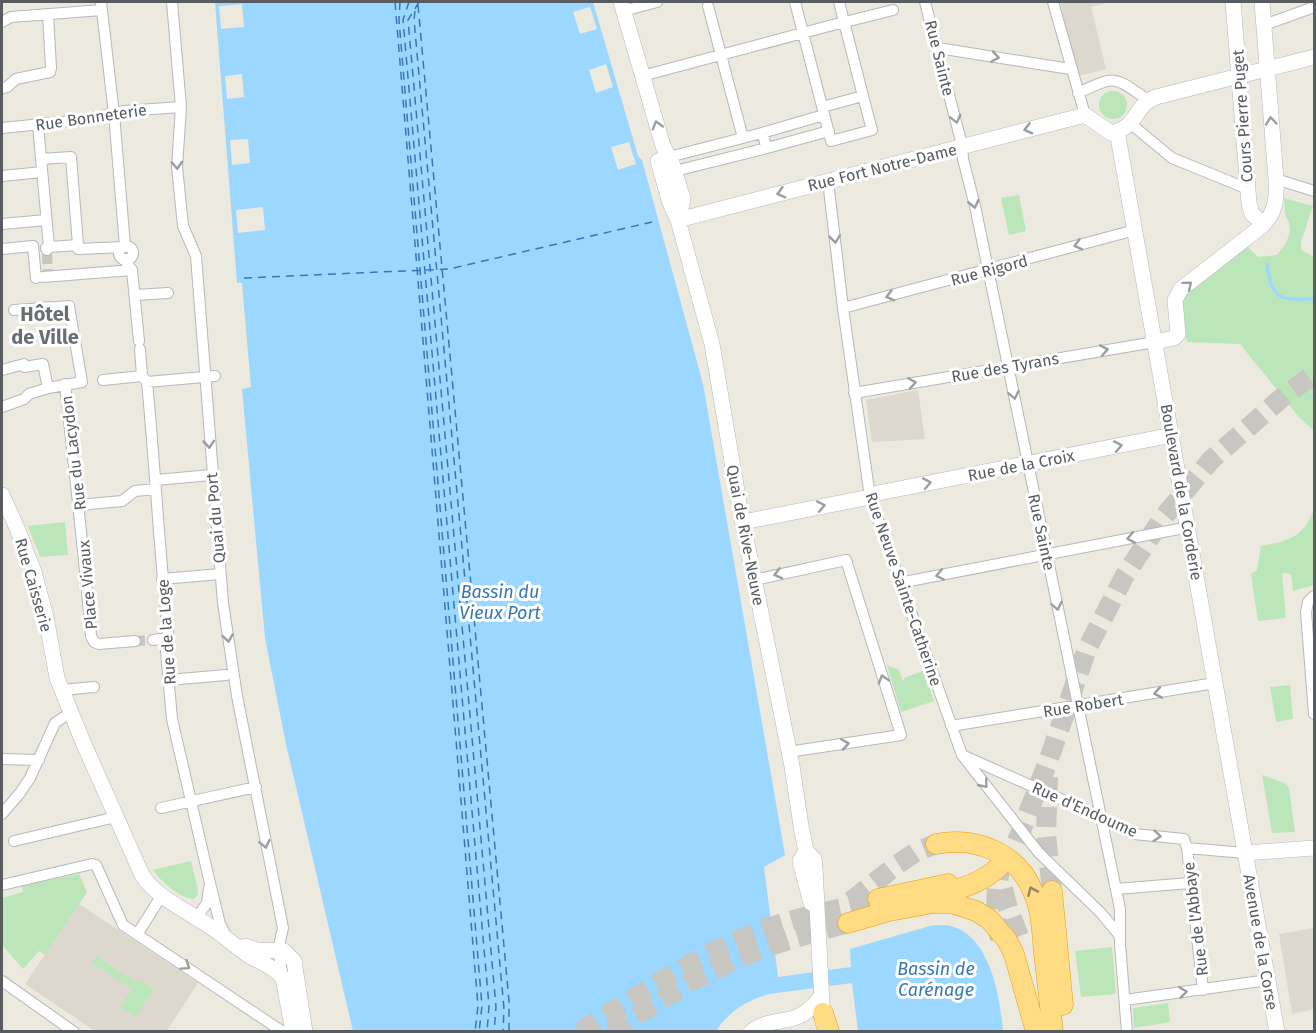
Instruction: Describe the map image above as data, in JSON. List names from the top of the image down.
{
  "streets": {
    "street": [
      "Rue Sainte",
      "Cours Pierre Puget",
      "Rue Bonneterie",
      "Rue Fort Notre-Dame",
      "Rue Rigord",
      "Rue des Tyrans",
      "Rue du Lacydon",
      "Rue de la Croix",
      "Boulevard de la Corderie",
      "Quai du Port",
      "Quai de Rive-Neuve",
      "Rue Caisserie",
      "Place Vivaux",
      "Rue Neuve Sainte-Catherine",
      "Rue de la Loge",
      "Rue Robert",
      "Rue d'Endoume",
      "Rue de l'Abbaye",
      "Avenue de la Corse"
    ]
  },
  "crossings": [
    ["Rue Sainte", "Rue Fort Notre-Dame"],
    ["Rue Sainte", "Rue Rigord"],
    ["Rue Sainte", "Rue des Tyrans"],
    ["Rue Sainte", "Rue de la Croix"],
    ["Rue Sainte", "Rue Neuve Sainte-Catherine"],
    ["Rue Sainte", "Rue Robert"],
    ["Rue Sainte", "Rue d'Endoume"],
    ["Cours Pierre Puget", "Rue des Tyrans"],
    ["Cours Pierre Puget", "Boulevard de la Corderie"],
    ["Rue Bonneterie", "Quai du Port"],
    ["Rue Bonneterie", "Rue de la Loge"],
    ["Rue Fort Notre-Dame", "Quai de Rive-Neuve"],
    ["Rue Fort Notre-Dame", "Rue Neuve Sainte-Catherine"],
    ["Rue Rigord", "Boulevard de la Corderie"],
    ["Rue Rigord", "Rue Neuve Sainte-Catherine"],
    ["Rue des Tyrans", "Boulevard de la Corderie"],
    ["Rue des Tyrans", "Rue Neuve Sainte-Catherine"],
    ["Rue du Lacydon", "Place Vivaux"],
    ["Rue de la Croix", "Boulevard de la Corderie"],
    ["Rue de la Croix", "Quai de Rive-Neuve"],
    ["Rue de la Croix", "Rue Neuve Sainte-Catherine"],
    ["Boulevard de la Corderie", "Rue Robert"],
    ["Boulevard de la Corderie", "Rue d'Endoume"],
    ["Boulevard de la Corderie", "Avenue de la Corse"],
    ["Rue Caisserie", "Rue de la Loge"],
    ["Rue Neuve Sainte-Catherine", "Rue Robert"],
    ["Rue Neuve Sainte-Catherine", "Rue d'Endoume"],
    ["Rue d'Endoume", "Rue de l'Abbaye"],
    ["Rue d'Endoume", "Avenue de la Corse"]
  ],
  "one_way": [
    "Rue Sainte",
    "Cours Pierre Puget",
    "Rue Rigord",
    "Rue des Tyrans",
    "Quai du Port",
    "Rue Neuve Sainte-Catherine",
    "Rue Robert"
  ],
  "districts": ["Hôtel de Ville"],
  "water": ["Bassin du Vieux Port", "Bassin de Carénage"]
}
